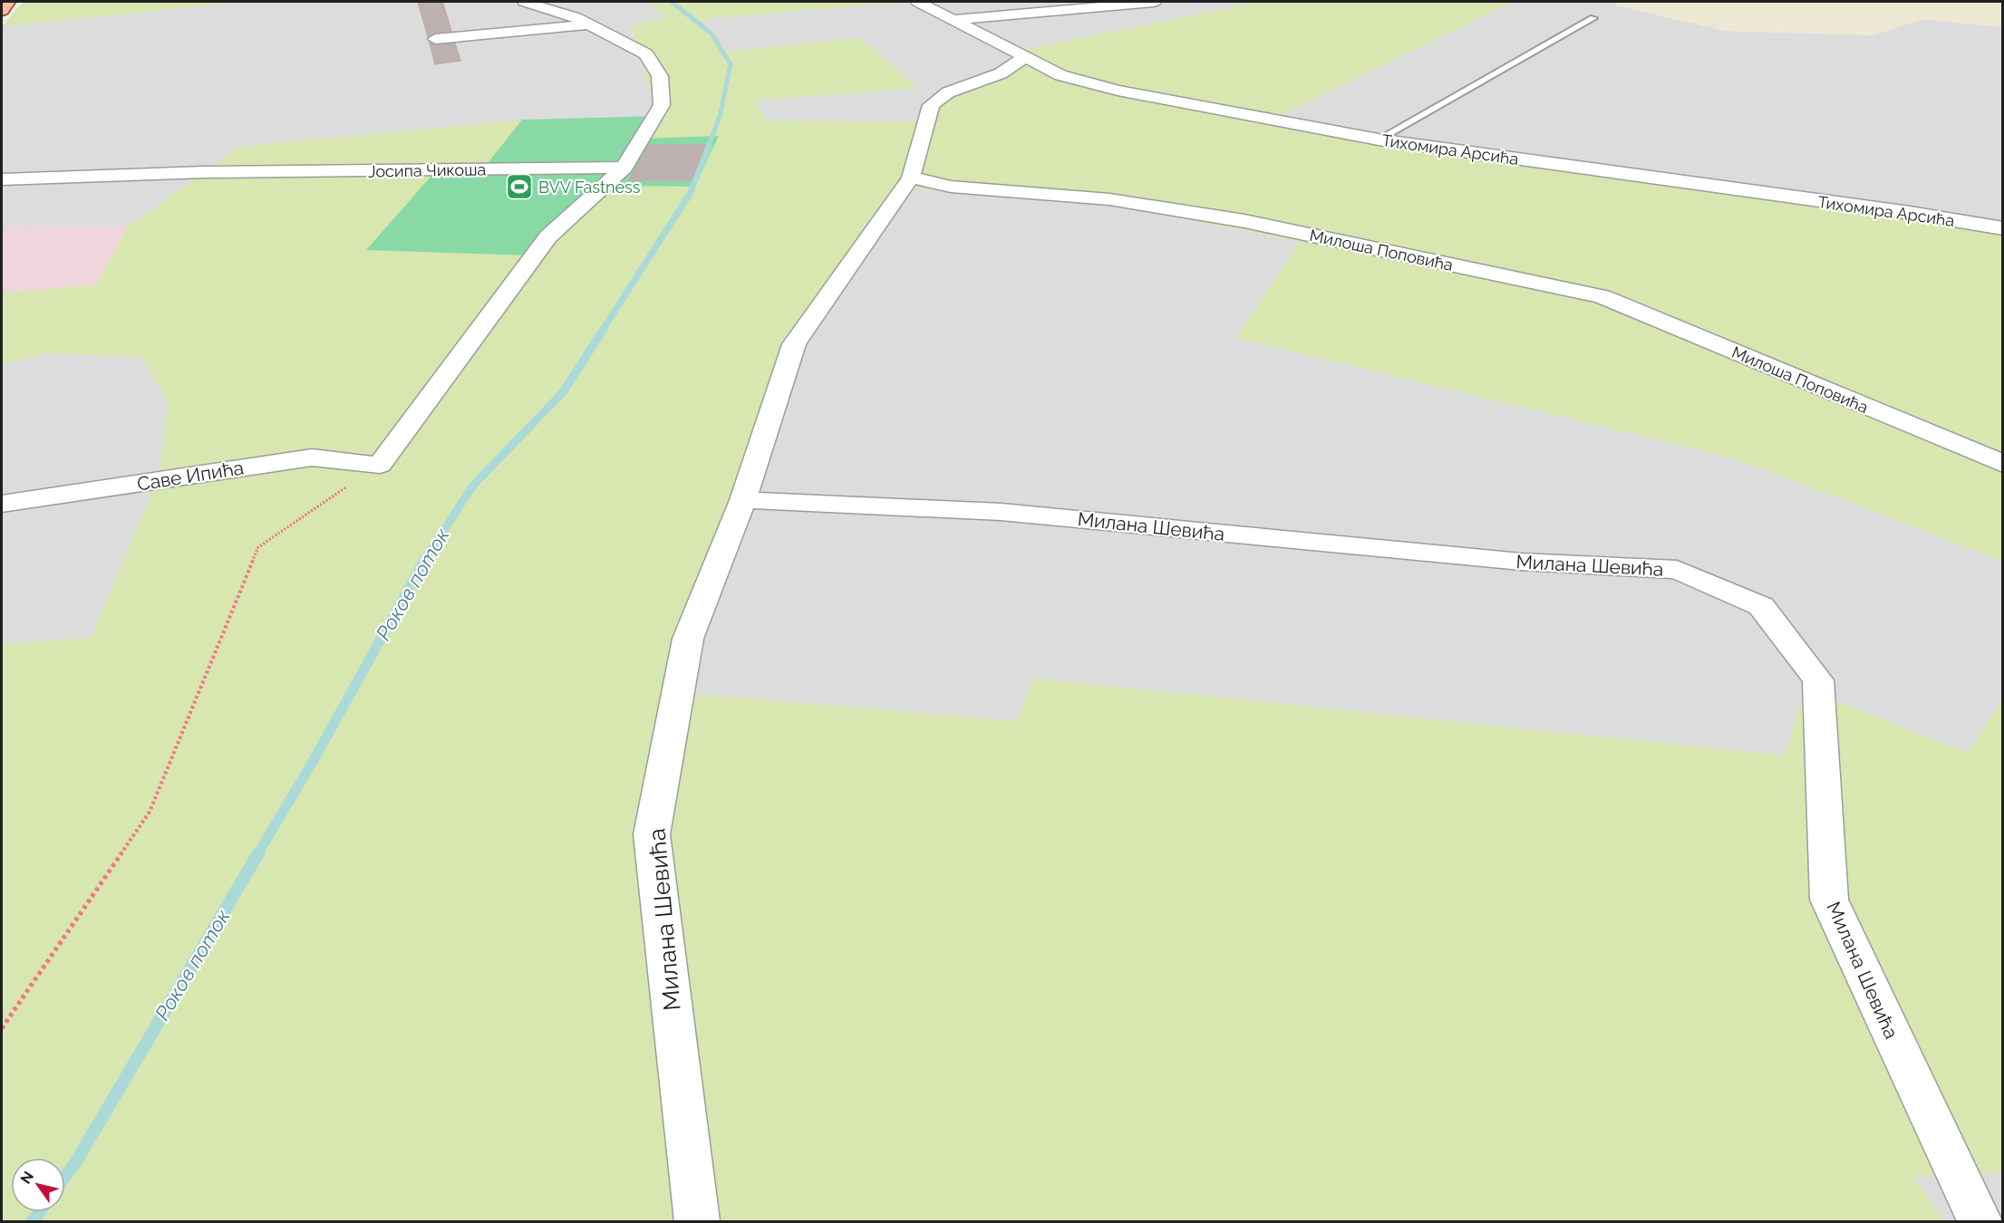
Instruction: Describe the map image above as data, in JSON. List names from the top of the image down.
{
  "streets": {
    "street": [
      "Тихомира Арсића",
      "Јосипа Чикоша",
      "Милоша Поповића",
      "Саве Ипића",
      "Милана Шевића"
    ]
  },
  "crossings": [
    ["Милоша Поповића", "Милана Шевића"]
  ],
  "water": ["Роков поток"],
  "places": {
    "sports": ["BVV Fastness"]
  },
  "north": "top left"
}
